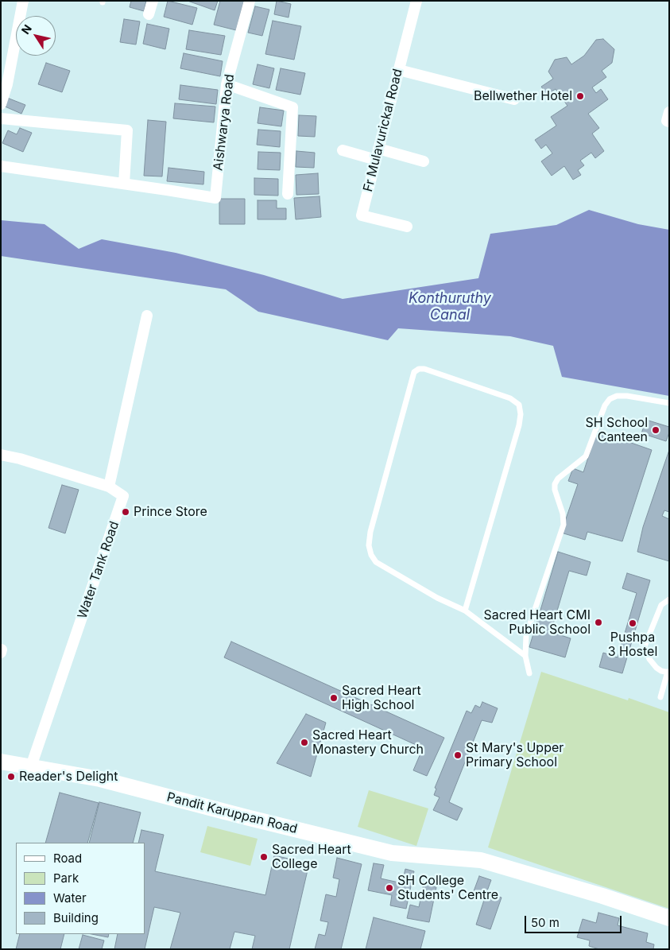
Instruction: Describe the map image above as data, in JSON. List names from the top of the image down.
{
  "streets": {
    "main road": ["Pandit Karuppan Road"],
    "street": ["Aishwarya Road", "Fr Mulavurickal Road", "Water Tank Road"]
  },
  "crossings": [
    ["Water Tank Road", "Pandit Karuppan Road"]
  ],
  "water": ["Konthuruthy Canal"],
  "places": [
    "Bellwether Hotel",
    "SH School Canteen",
    "Prince Store",
    "Sacred Heart CMI Public School",
    "Pushpa 3 Hostel",
    "Sacred Heart High School",
    "Sacred Heart Monastery Church",
    "St Mary's Upper Primary School",
    "Reader's Delight",
    "Sacred Heart College",
    "SH College Students' Centre"
  ],
  "legend": [
    "Road",
    "Park",
    "Water",
    "Building"
  ],
  "scale_bar": "50 m",
  "north": "top left"
}
